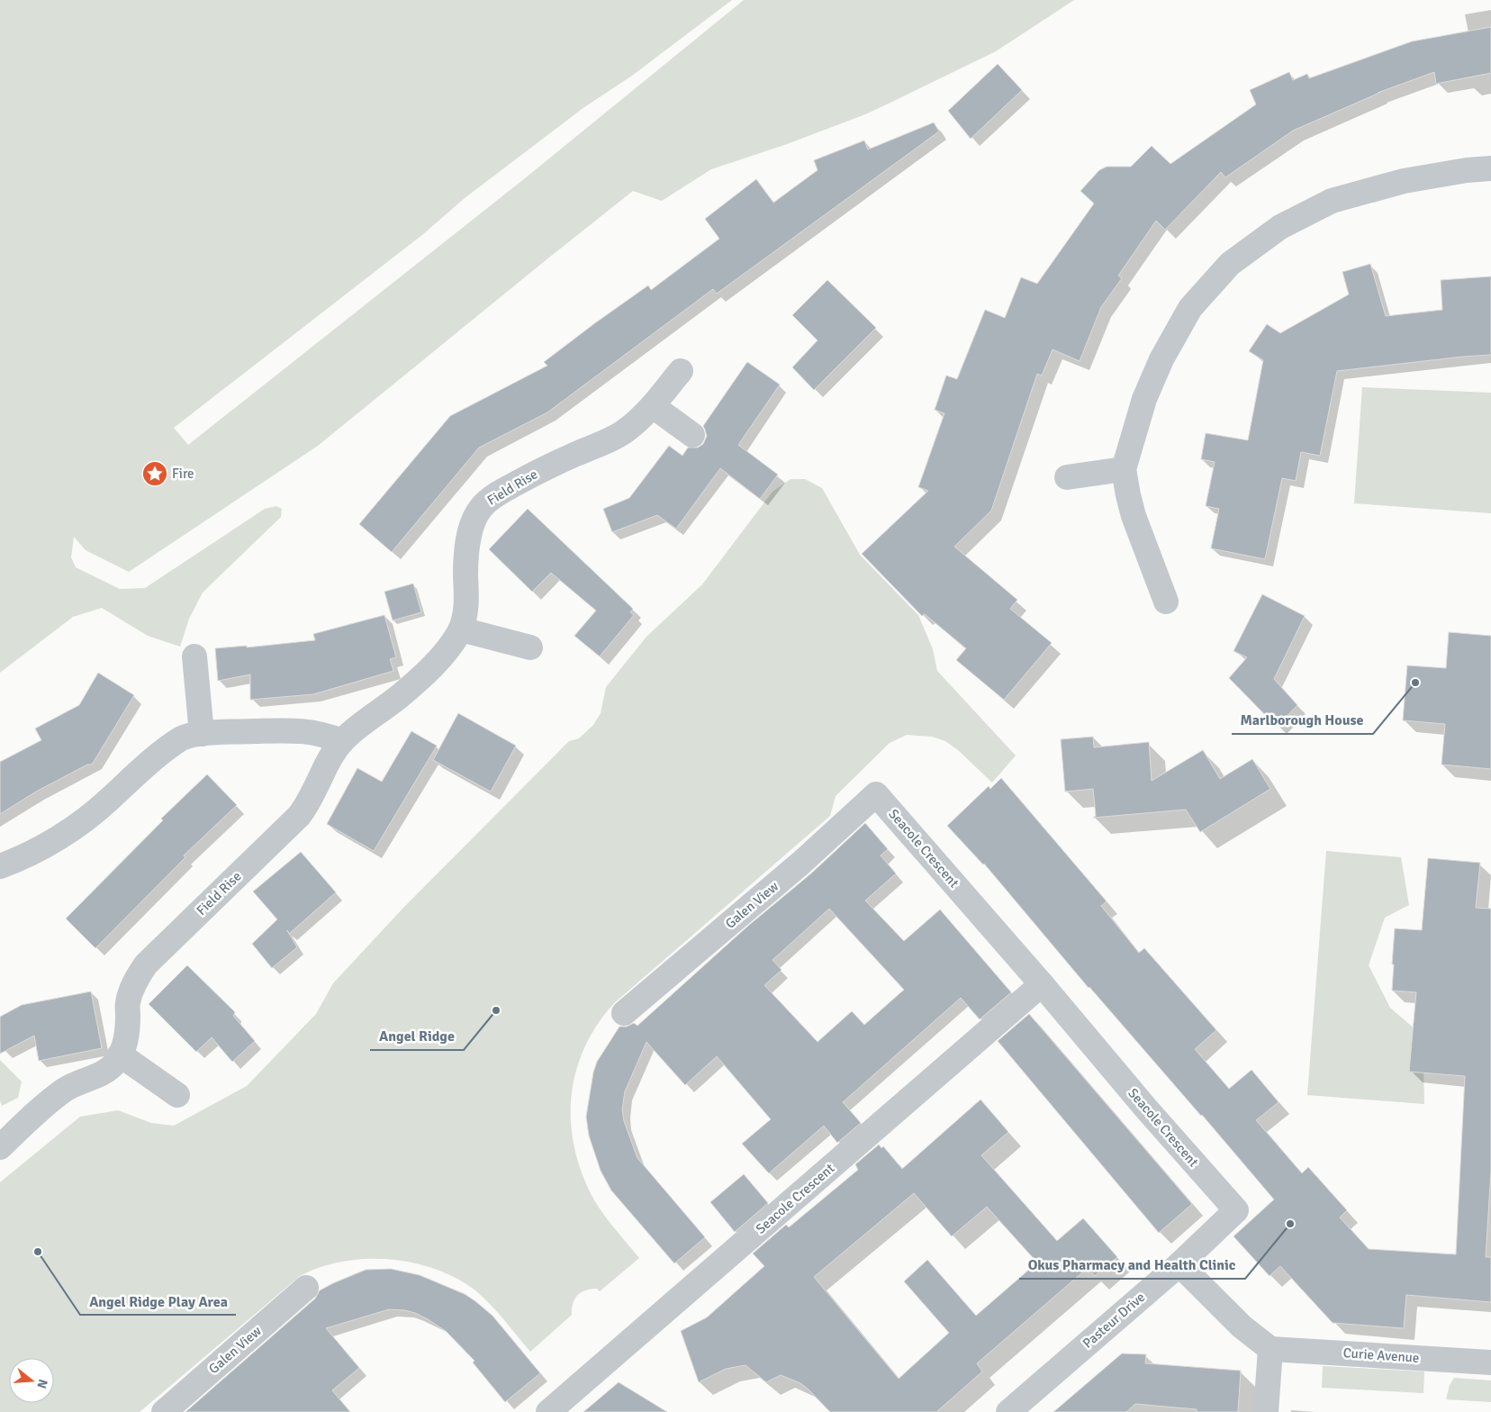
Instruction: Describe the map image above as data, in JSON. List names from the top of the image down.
{
  "streets": {
    "street": [
      "Field Rise",
      "Seacole Crescent",
      "Galen View",
      "Pasteur Drive",
      "Curie Avenue"
    ]
  },
  "crossings": [
    ["Seacole Crescent", "Galen View"],
    ["Seacole Crescent", "Pasteur Drive"]
  ],
  "places": {
    "place": ["Fire"],
    "other": [
      "Marlborough House",
      "Angel Ridge",
      "Okus Pharmacy and Health Clinic",
      "Angel Ridge Play Area"
    ]
  },
  "north": "right"
}
